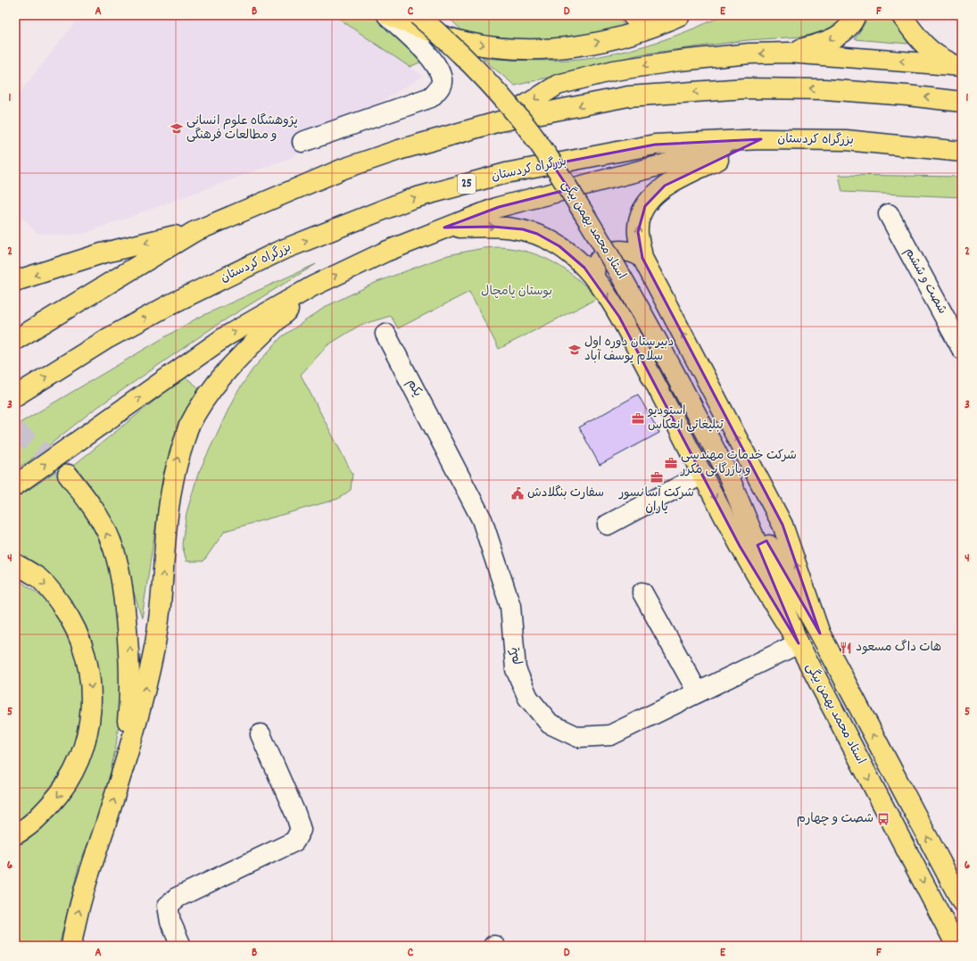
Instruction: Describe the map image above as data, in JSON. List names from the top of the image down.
{
  "streets": {
    "main road": ["بزرگراه کردستان", "25", "استاد محمد بهمن بیگی"],
    "street": ["شصت و ششم", "یکم"]
  },
  "crossings": [
    ["استاد محمد بهمن بیگی", "یکم"]
  ],
  "parks": ["بوستان پامچال"],
  "places": {
    "school or university": ["پژوهشگاه علوم انسانی و مطالعات فرهنگی", "دبیرستان دوره اول سلام یوسف آباد"],
    "office": ["استودیو تبلیغاتی انعکاس", "شرکت خدمات مهندسی و بازرگانی مکرر", "شرکت آسانسور یاران"],
    "public building": ["سفارت بنگلادش"],
    "restaurant": ["هات داگ مسعود"],
    "bus stop": ["شصت و چهارم"]
  },
  "grid": {
    "columns": [
      "A",
      "B",
      "C",
      "D",
      "E",
      "F"
    ],
    "rows": [
      "1",
      "2",
      "3",
      "4",
      "5",
      "6"
    ]
  }
}
